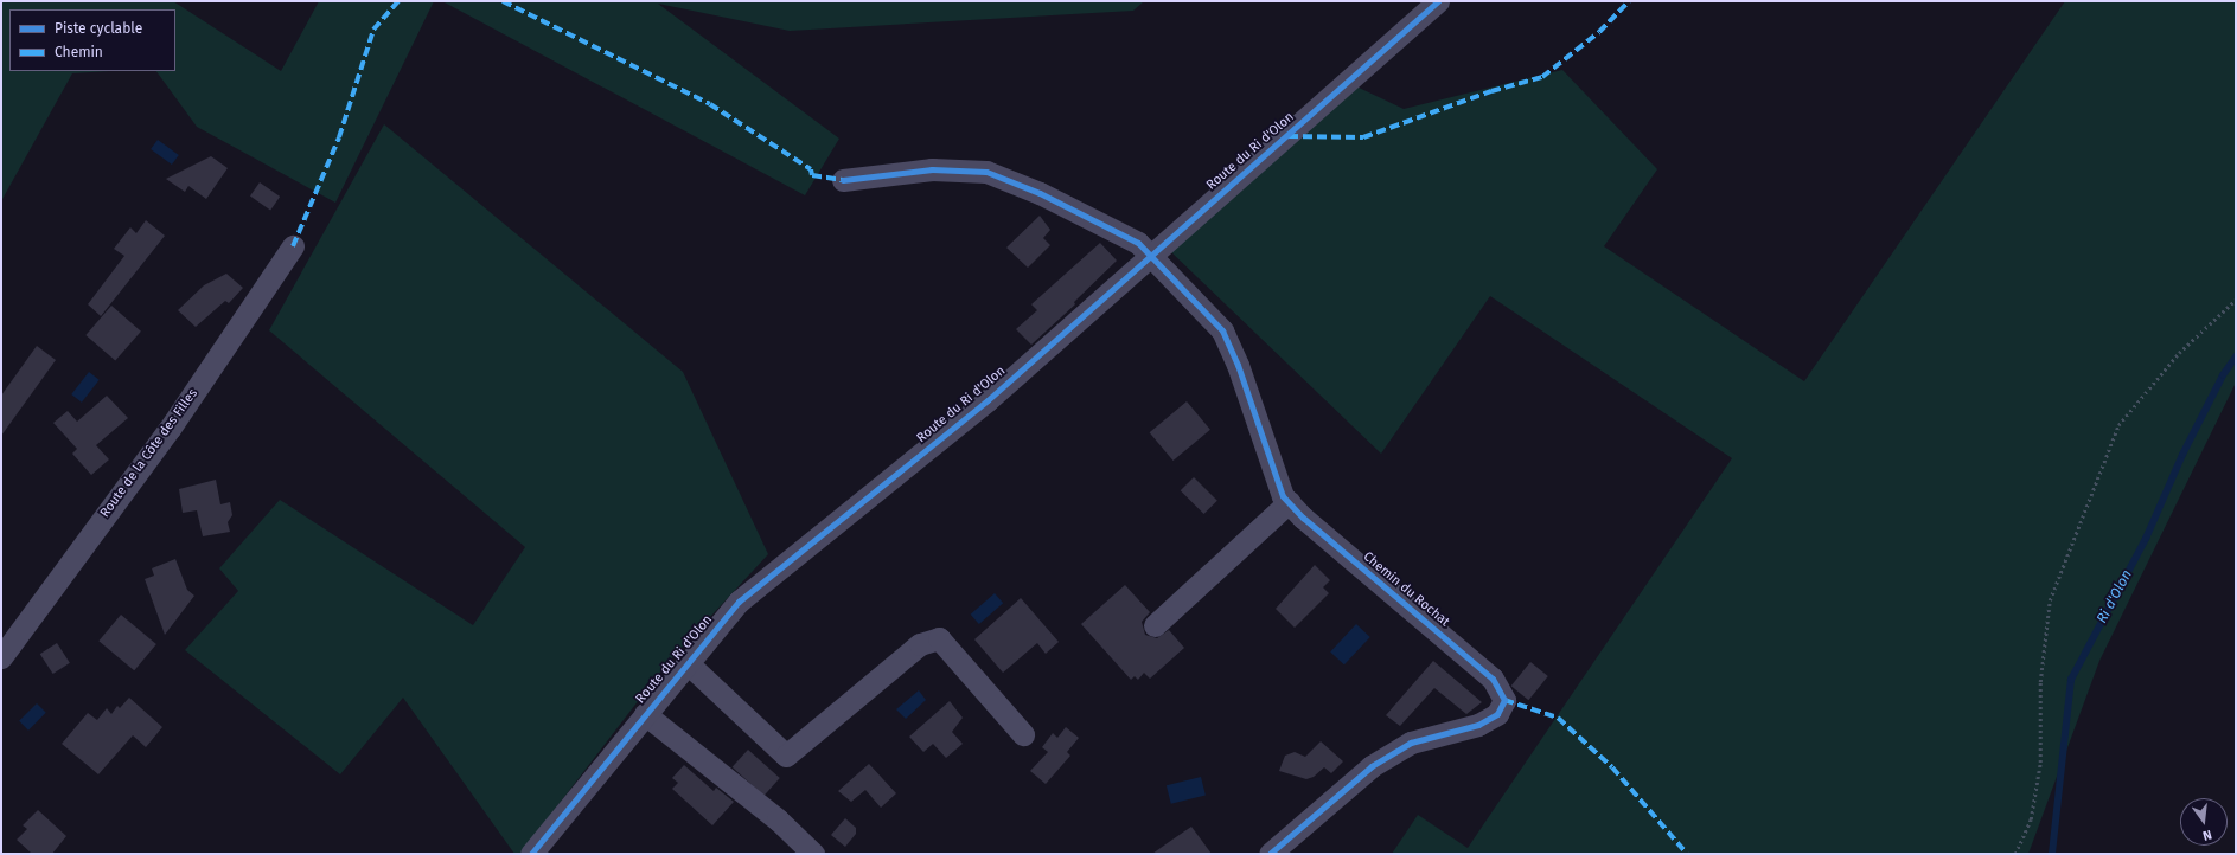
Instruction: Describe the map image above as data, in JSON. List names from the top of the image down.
{
  "streets": {
    "street": ["Route du Ri d'Olon", "Route de la Côte des Filles", "Chemin du Rochat"]
  },
  "crossings": [
    ["Route du Ri d'Olon", "Chemin du Rochat"]
  ],
  "water": ["Ri d'Olon"],
  "legend": ["Piste cyclable", "Chemin"],
  "north": "bottom"
}
